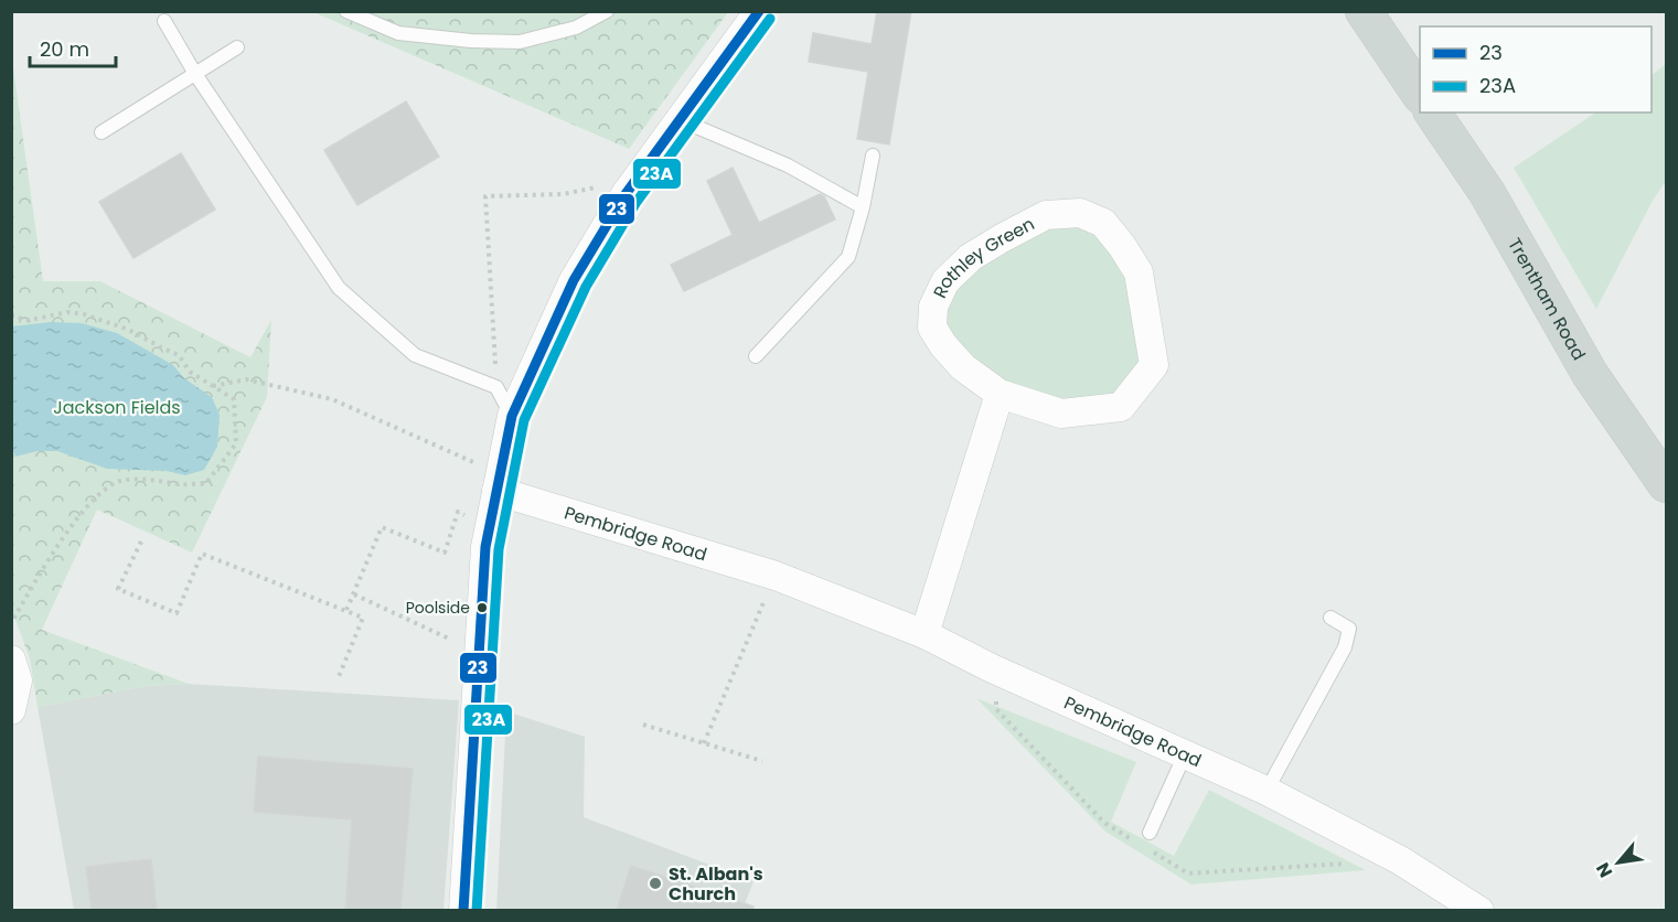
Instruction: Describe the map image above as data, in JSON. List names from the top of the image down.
{
  "streets": {
    "main road": ["Trentham Road"],
    "street": ["Rothley Green", "Pembridge Road"]
  },
  "parks": ["Jackson Fields"],
  "places": ["Poolside", "St. Alban's Church"],
  "lines": ["transit line 23", "transit line 23A"],
  "legend": ["23", "23A"],
  "scale_bar": "20 m",
  "north": "bottom left"
}
